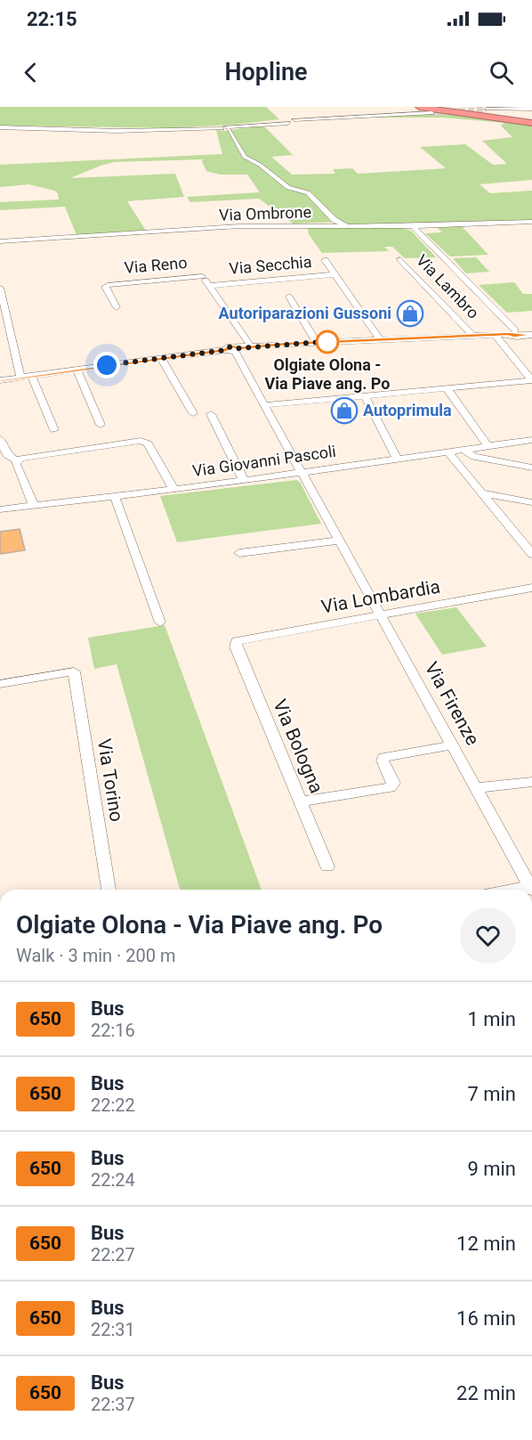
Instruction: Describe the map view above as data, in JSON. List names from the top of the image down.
{
  "streets": {
    "street": [
      "Via Ombrone",
      "Via Reno",
      "Via Secchia",
      "Via Lambro",
      "Via Giovanni Pascoli",
      "Via Lombardia",
      "Via Firenze",
      "Via Bologna",
      "Via Torino"
    ]
  },
  "crossings": [
    ["Via Giovanni Pascoli", "Via Firenze"],
    ["Via Lombardia", "Via Firenze"],
    ["Via Lombardia", "Via Bologna"]
  ],
  "places": {
    "shop": ["Autoriparazioni Gussoni", "Autoprimula"],
    "other": ["Olgiate Olona - Via Piave ang. Po"]
  },
  "lines": ["bus line 650"],
  "page": {
    "status": "22:15",
    "header": "Hopline",
    "heading": ["Olgiate Olona - Via Piave ang. Po", "Walk · 3 min · 200 m"],
    "list": [
      {
        "mark": "650",
        "name": "Bus",
        "note": "22:16",
        "value": "1 min"
      },
      {
        "mark": "650",
        "name": "Bus",
        "note": "22:22",
        "value": "7 min"
      },
      {
        "mark": "650",
        "name": "Bus",
        "note": "22:24",
        "value": "9 min"
      },
      {
        "mark": "650",
        "name": "Bus",
        "note": "22:27",
        "value": "12 min"
      },
      {
        "mark": "650",
        "name": "Bus",
        "note": "22:31",
        "value": "16 min"
      },
      {
        "mark": "650",
        "name": "Bus",
        "note": "22:37",
        "value": "22 min"
      }
    ]
  }
}
